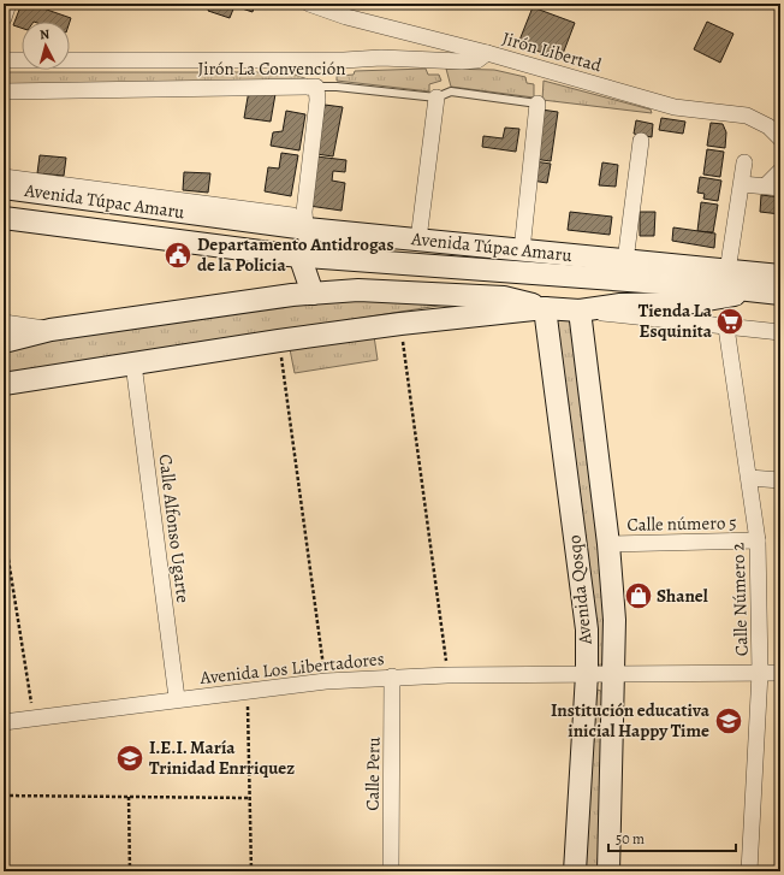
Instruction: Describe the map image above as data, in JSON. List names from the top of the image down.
{
  "streets": {
    "street": [
      "Jirón Libertad",
      "Jirón La Convención",
      "Avenida Túpac Amaru",
      "Calle número 5",
      "Calle Alfonso Ugarte",
      "Avenida Qosqo",
      "Calle Número 2",
      "Avenida Los Libertadores",
      "Calle Peru"
    ]
  },
  "crossings": [
    ["Calle número 5", "Avenida Qosqo"],
    ["Calle número 5", "Calle Número 2"],
    ["Calle Alfonso Ugarte", "Avenida Los Libertadores"],
    ["Avenida Qosqo", "Avenida Los Libertadores"],
    ["Calle Número 2", "Avenida Los Libertadores"],
    ["Avenida Los Libertadores", "Calle Peru"]
  ],
  "places": {
    "public building": ["Departamento Antidrogas de la Policia"],
    "supermarket": ["Tienda La Esquinita"],
    "shop": ["Shanel"],
    "school or university": ["Institución educativa inicial Happy Time", "I.E.I. María Trinidad Enrriquez"]
  },
  "scale_bar": "50 m",
  "north": "top"
}
